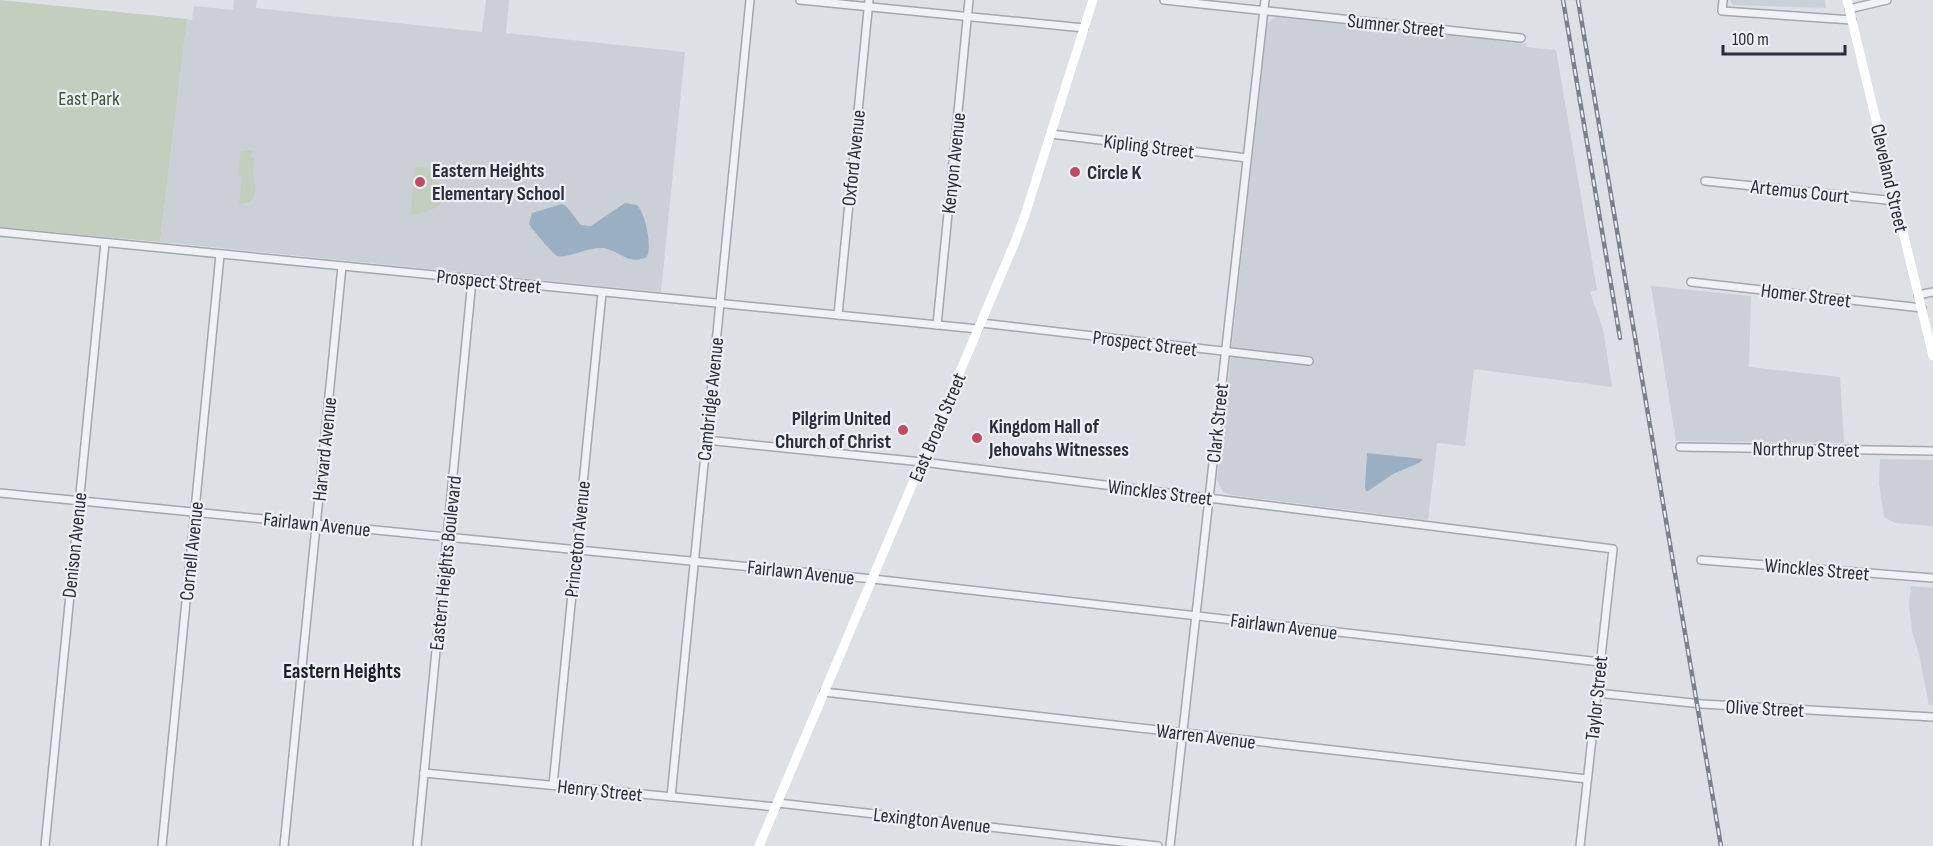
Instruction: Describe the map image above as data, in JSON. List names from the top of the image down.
{
  "streets": {
    "street": [
      "Sumner Street",
      "Kipling Street",
      "Oxford Avenue",
      "Kenyon Avenue",
      "Cleveland Street",
      "Artemus Court",
      "Prospect Street",
      "Homer Street",
      "Cambridge Avenue",
      "Clark Street",
      "East Broad Street",
      "Harvard Avenue",
      "Northrup Street",
      "Winckles Street",
      "Fairlawn Avenue",
      "Princeton Avenue",
      "Denison Avenue",
      "Cornell Avenue",
      "Eastern Heights Boulevard",
      "Taylor Street",
      "Olive Street",
      "Warren Avenue",
      "Henry Street",
      "Lexington Avenue"
    ]
  },
  "crossings": [
    ["Sumner Street", "Clark Street"],
    ["Kipling Street", "Clark Street"],
    ["Kipling Street", "East Broad Street"],
    ["Oxford Avenue", "Prospect Street"],
    ["Kenyon Avenue", "Prospect Street"],
    ["Cleveland Street", "Artemus Court"],
    ["Cleveland Street", "Homer Street"],
    ["Prospect Street", "Cambridge Avenue"],
    ["Prospect Street", "Clark Street"],
    ["Prospect Street", "East Broad Street"],
    ["Prospect Street", "Harvard Avenue"],
    ["Prospect Street", "Princeton Avenue"],
    ["Prospect Street", "Denison Avenue"],
    ["Prospect Street", "Cornell Avenue"],
    ["Prospect Street", "Eastern Heights Boulevard"],
    ["Cambridge Avenue", "Winckles Street"],
    ["Cambridge Avenue", "Fairlawn Avenue"],
    ["Cambridge Avenue", "Henry Street"],
    ["Clark Street", "Winckles Street"],
    ["Clark Street", "Fairlawn Avenue"],
    ["Clark Street", "Warren Avenue"],
    ["East Broad Street", "Winckles Street"],
    ["East Broad Street", "Fairlawn Avenue"],
    ["East Broad Street", "Warren Avenue"],
    ["East Broad Street", "Henry Street"],
    ["East Broad Street", "Lexington Avenue"],
    ["Harvard Avenue", "Fairlawn Avenue"],
    ["Winckles Street", "Taylor Street"],
    ["Fairlawn Avenue", "Princeton Avenue"],
    ["Fairlawn Avenue", "Denison Avenue"],
    ["Fairlawn Avenue", "Cornell Avenue"],
    ["Fairlawn Avenue", "Eastern Heights Boulevard"],
    ["Fairlawn Avenue", "Taylor Street"],
    ["Princeton Avenue", "Henry Street"],
    ["Eastern Heights Boulevard", "Henry Street"],
    ["Taylor Street", "Olive Street"],
    ["Taylor Street", "Warren Avenue"],
    ["Henry Street", "Lexington Avenue"]
  ],
  "districts": ["Eastern Heights"],
  "parks": ["East Park"],
  "places": [
    "Circle K",
    "Eastern Heights Elementary School",
    "Pilgrim United Church of Christ",
    "Kingdom Hall of Jehovahs Witnesses"
  ],
  "scale_bar": "100 m"
}
